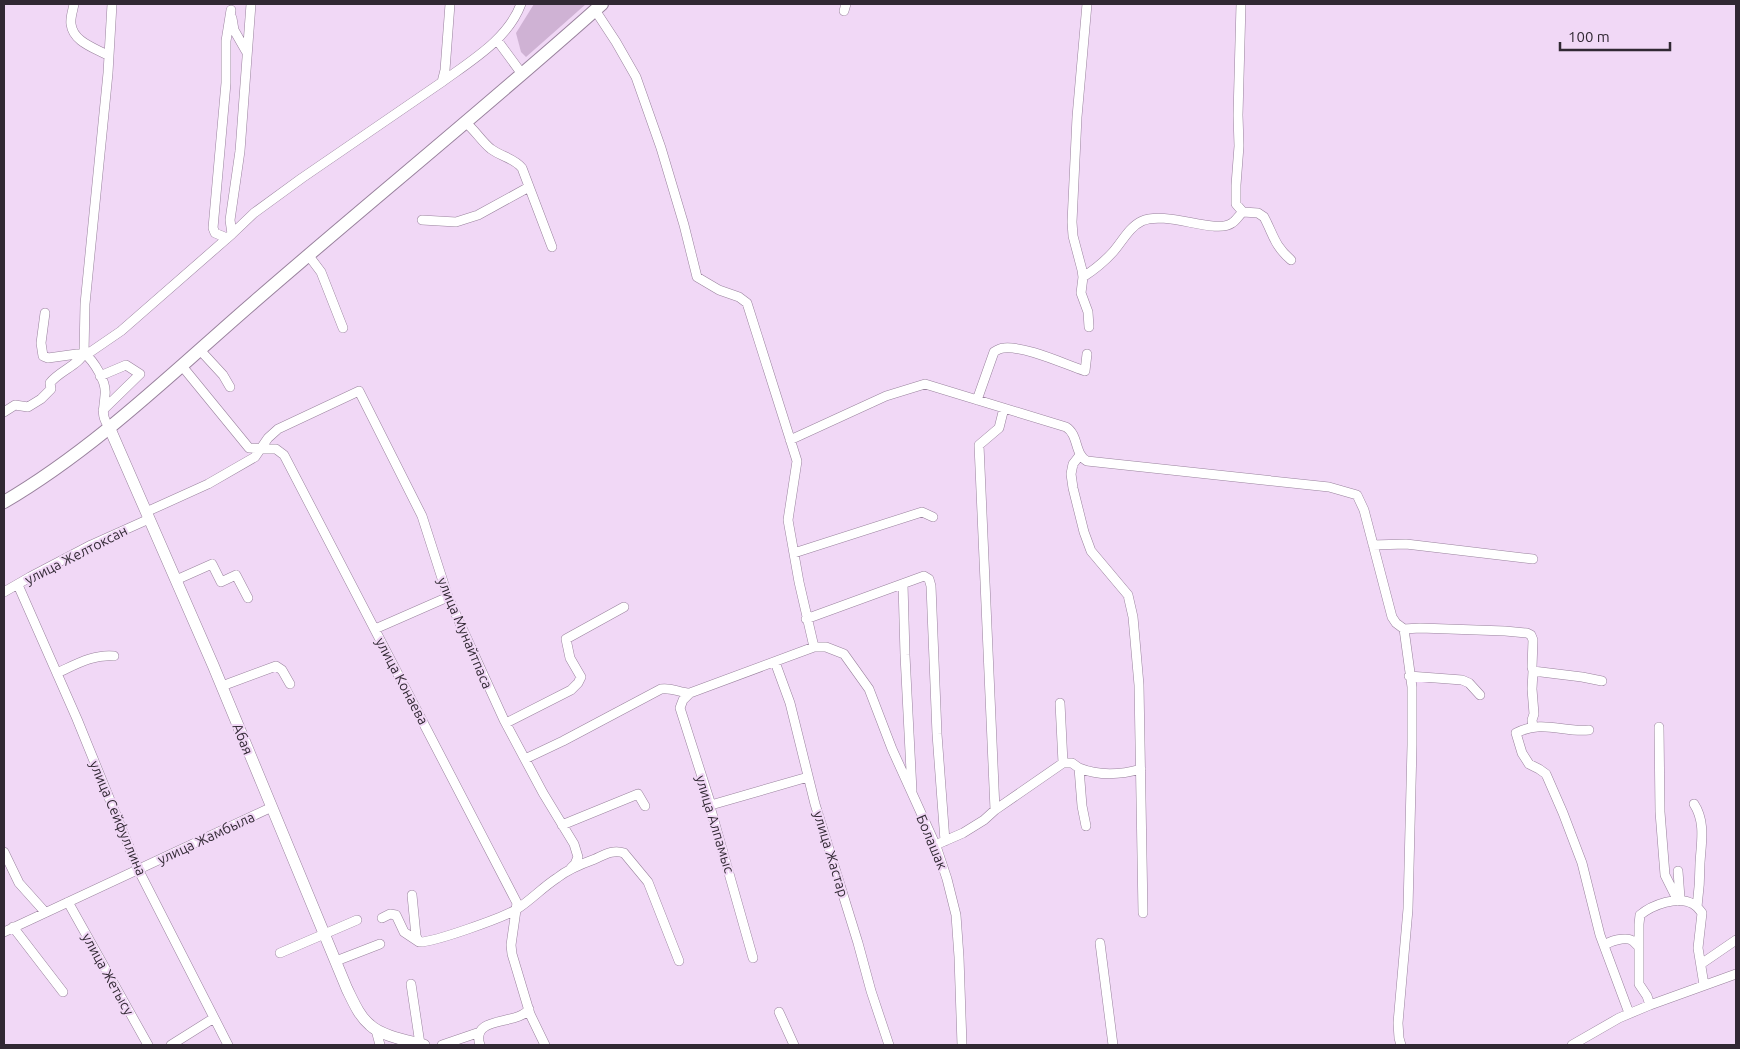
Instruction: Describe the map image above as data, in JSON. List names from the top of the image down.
{
  "streets": {
    "street": [
      "улица Желтоксан",
      "улица Мунайтпаса",
      "улица Конаева",
      "Абая",
      "улица Сейфуллина",
      "улица Алпамыс",
      "улица Жамбыла",
      "Болашак",
      "улица Жастар",
      "улица Жетысу"
    ]
  },
  "crossings": [
    ["улица Желтоксан", "улица Мунайтпаса"],
    ["улица Желтоксан", "улица Конаева"],
    ["улица Желтоксан", "Абая"],
    ["улица Желтоксан", "улица Сейфуллина"],
    ["Абая", "улица Жамбыла"],
    ["улица Сейфуллина", "улица Жамбыла"],
    ["улица Жамбыла", "улица Жетысу"]
  ],
  "scale_bar": "100 m"
}
